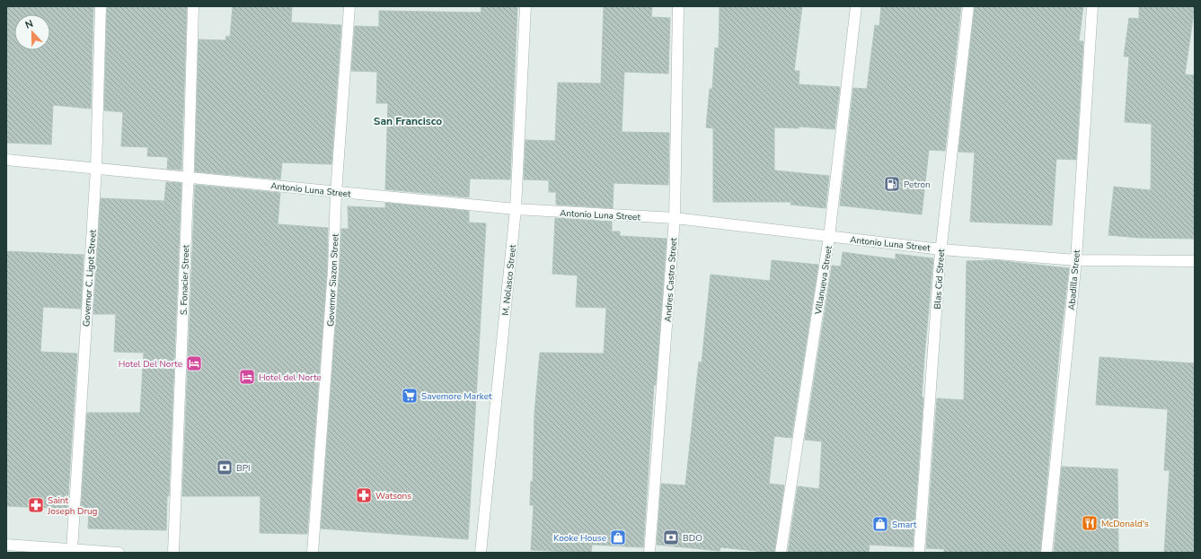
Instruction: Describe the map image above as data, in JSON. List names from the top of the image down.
{
  "streets": {
    "street": [
      "Antonio Luna Street",
      "Governor C. Ligot Street",
      "Blas Cid Street",
      "S. Fonacier Street",
      "Governor Siazon Street",
      "M. Nolasco Street",
      "Andres Castro Street",
      "Villanueva Street",
      "Abadilla Street"
    ]
  },
  "crossings": [
    ["Antonio Luna Street", "Governor C. Ligot Street"],
    ["Antonio Luna Street", "Blas Cid Street"],
    ["Antonio Luna Street", "S. Fonacier Street"],
    ["Antonio Luna Street", "Governor Siazon Street"],
    ["Antonio Luna Street", "M. Nolasco Street"],
    ["Antonio Luna Street", "Andres Castro Street"],
    ["Antonio Luna Street", "Villanueva Street"],
    ["Antonio Luna Street", "Abadilla Street"]
  ],
  "districts": ["San Francisco"],
  "places": {
    "fuel station": ["Petron"],
    "hotel": ["Hotel Del Norte", "Hotel del Norte"],
    "supermarket": ["Savemore Market"],
    "bank": ["BPI", "BDO"],
    "pharmacy": ["Watsons", "Saint Joseph Drug"],
    "restaurant": ["McDonald's"],
    "shop": ["Smart", "Kooke House"]
  },
  "north": "top"
}
